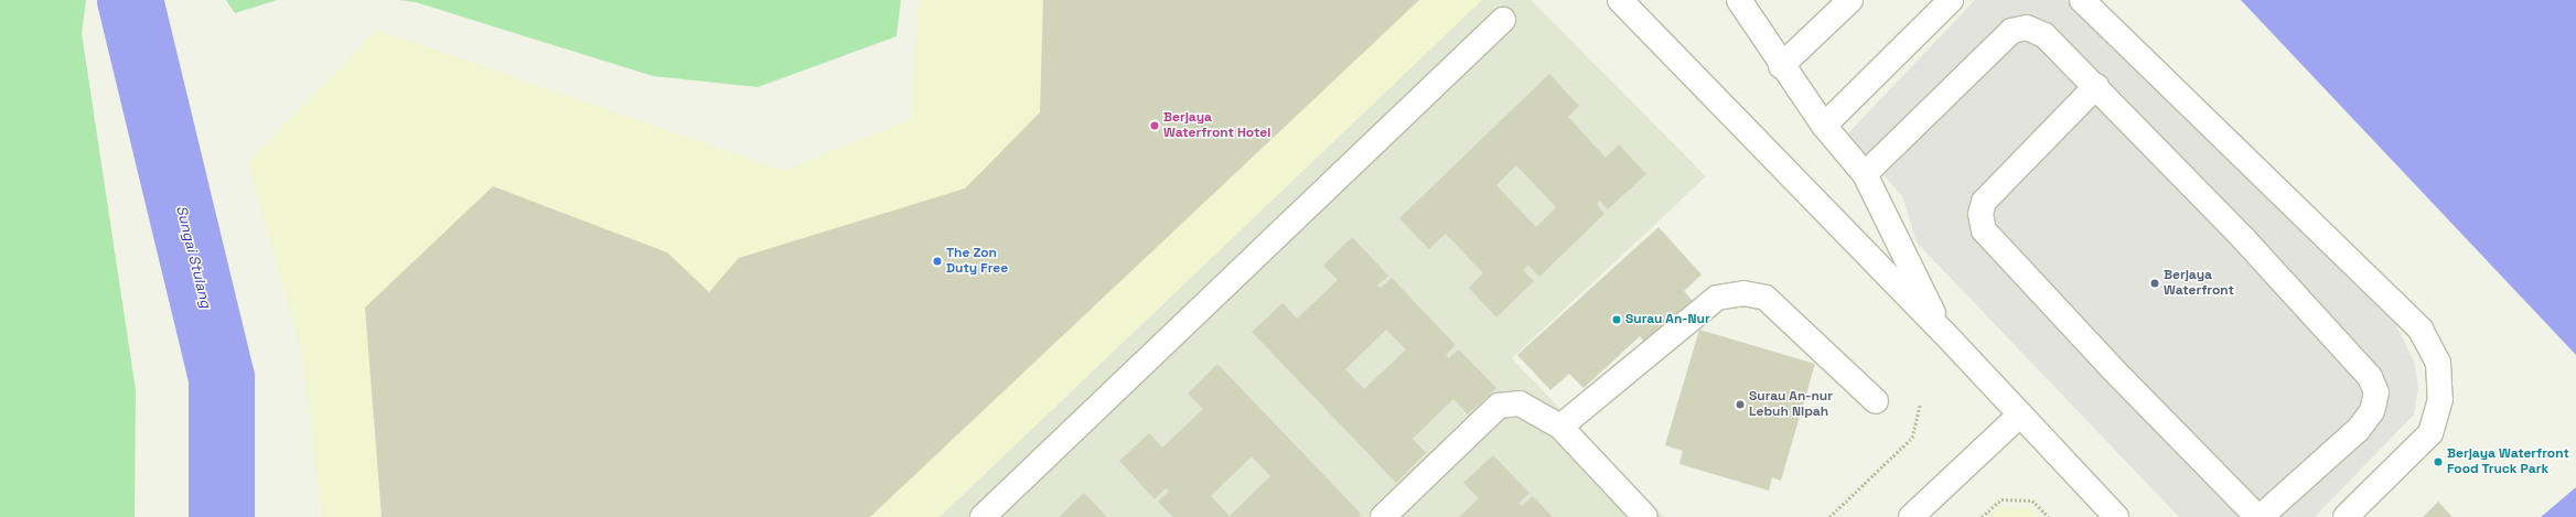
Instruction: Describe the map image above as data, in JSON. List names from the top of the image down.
{
  "water": ["Sungai Stulang"],
  "places": [
    "Berjaya Waterfront Hotel",
    "The Zon Duty Free",
    "Berjaya Waterfront",
    "Surau An-Nur",
    "Surau An-nur Lebuh Nipah",
    "Berjaya Waterfront Food Truck Park"
  ]
}
